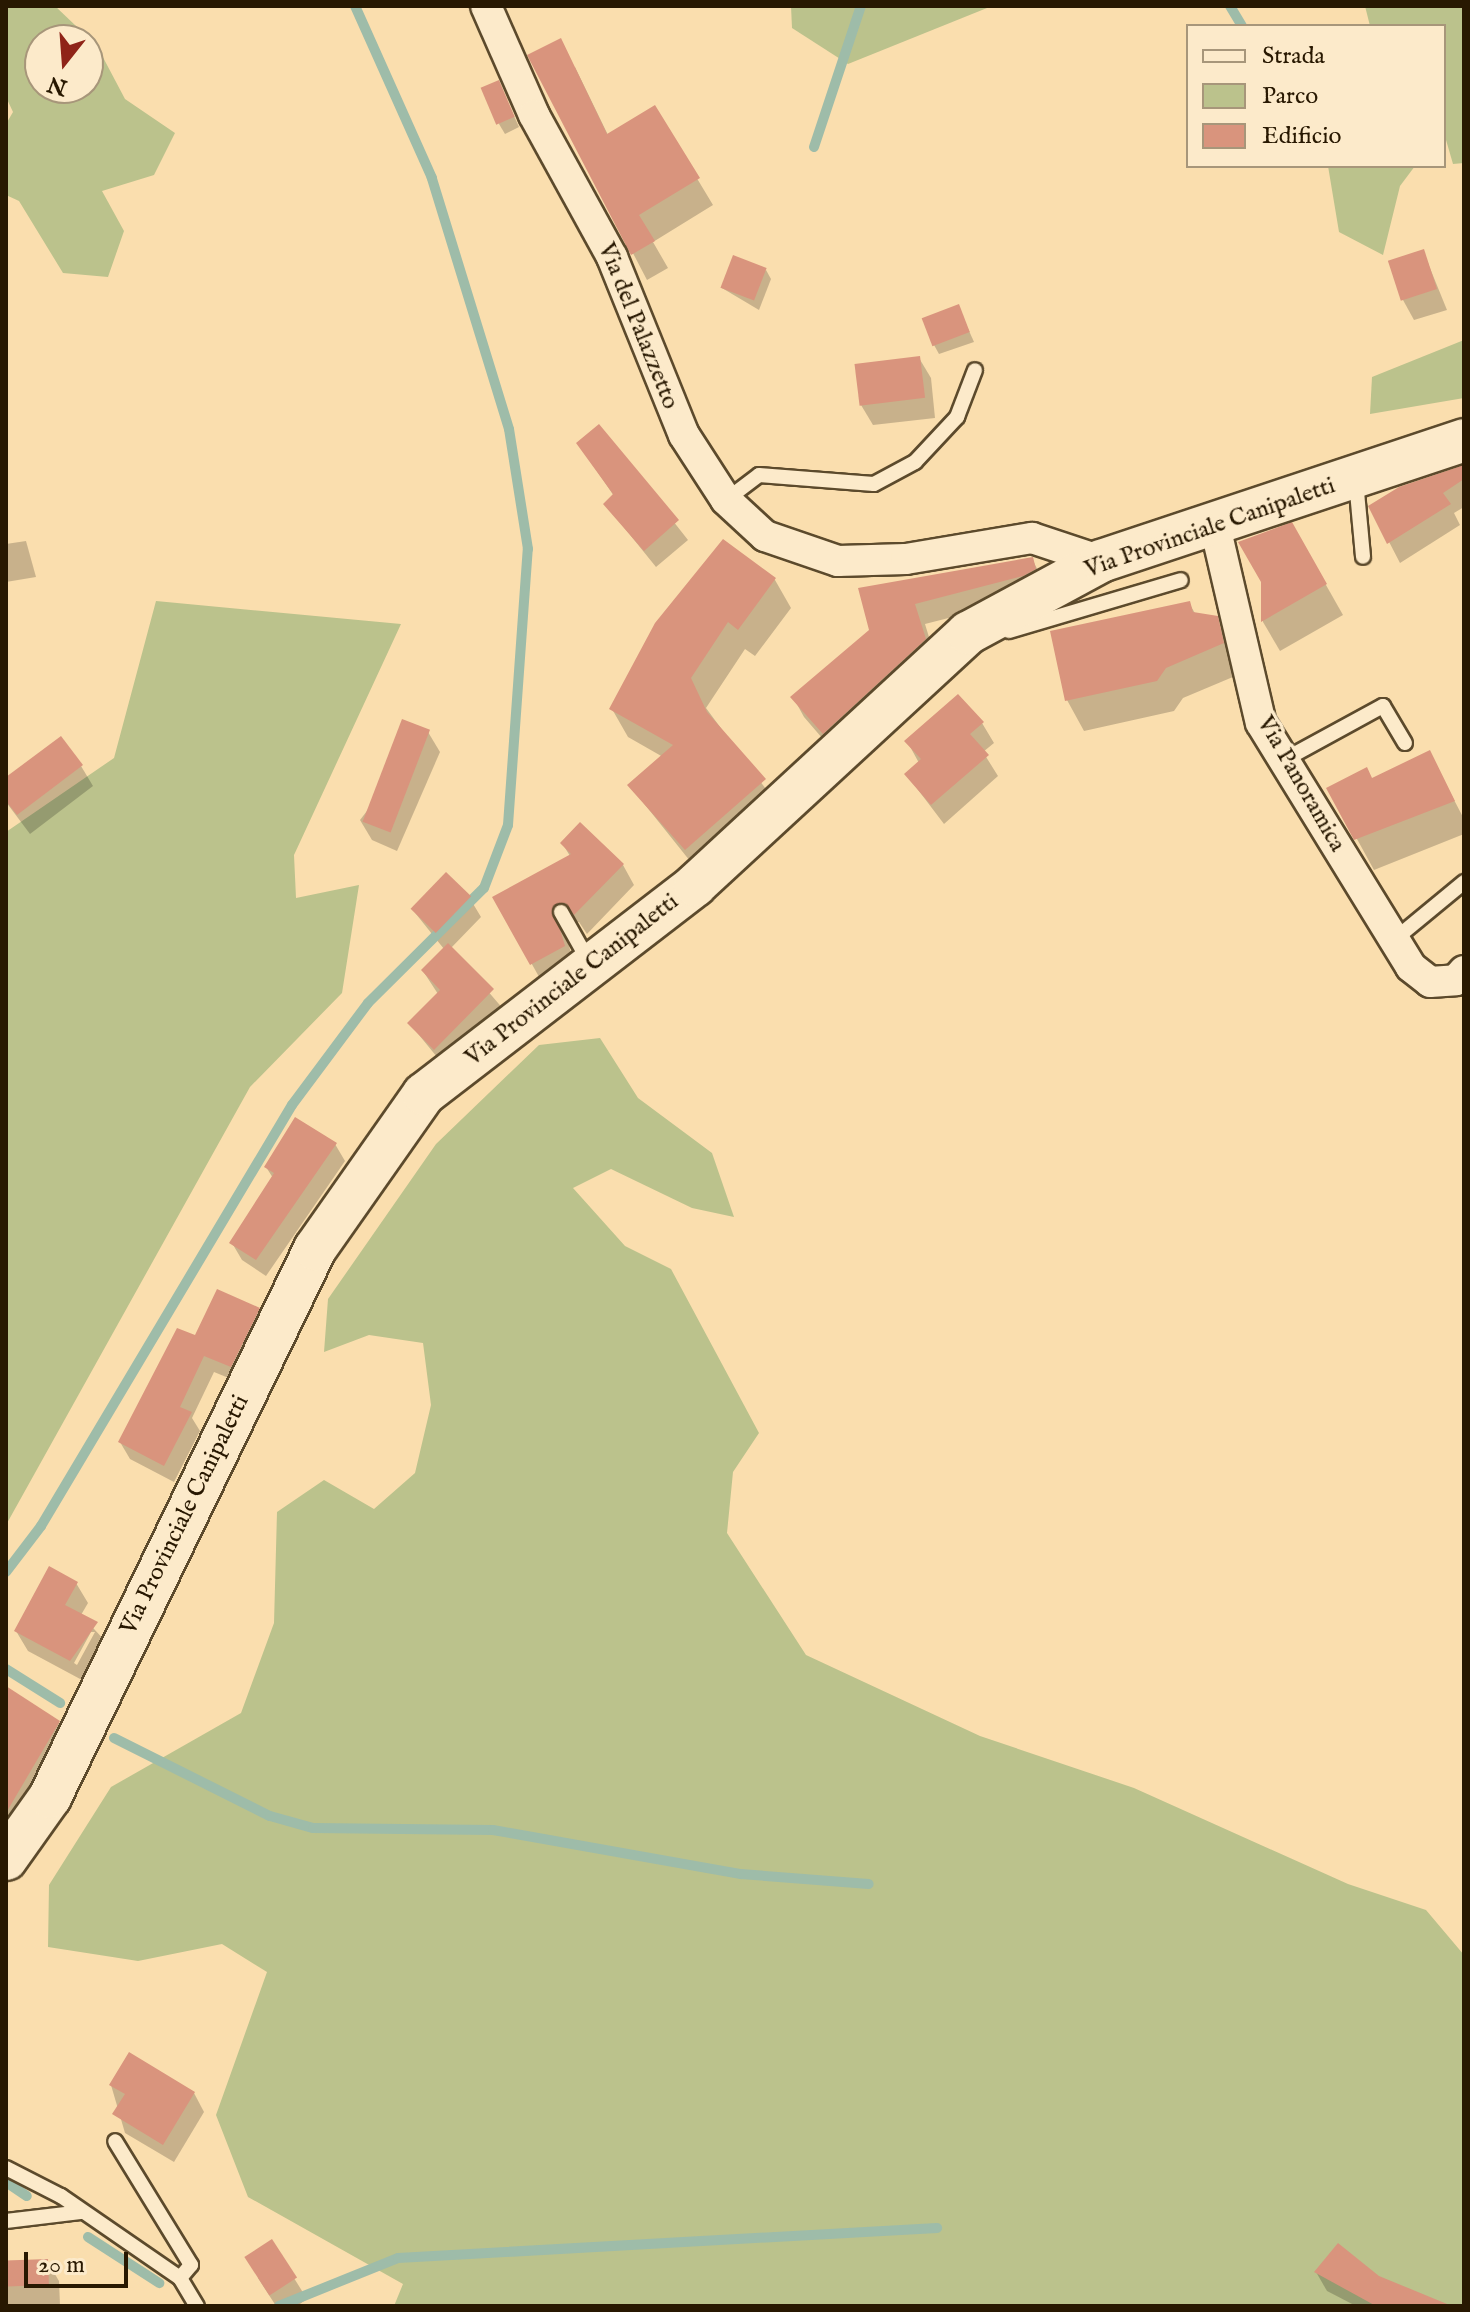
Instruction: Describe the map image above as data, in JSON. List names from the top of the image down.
{
  "streets": {
    "main road": ["Via Provinciale Canipaletti"],
    "street": ["Via del Palazzetto", "Via Panoramica"]
  },
  "crossings": [
    ["Via del Palazzetto", "Via Provinciale Canipaletti"],
    ["Via Provinciale Canipaletti", "Via Panoramica"]
  ],
  "legend": ["Strada", "Parco", "Edificio"],
  "scale_bar": "20 m",
  "north": "bottom"
}
